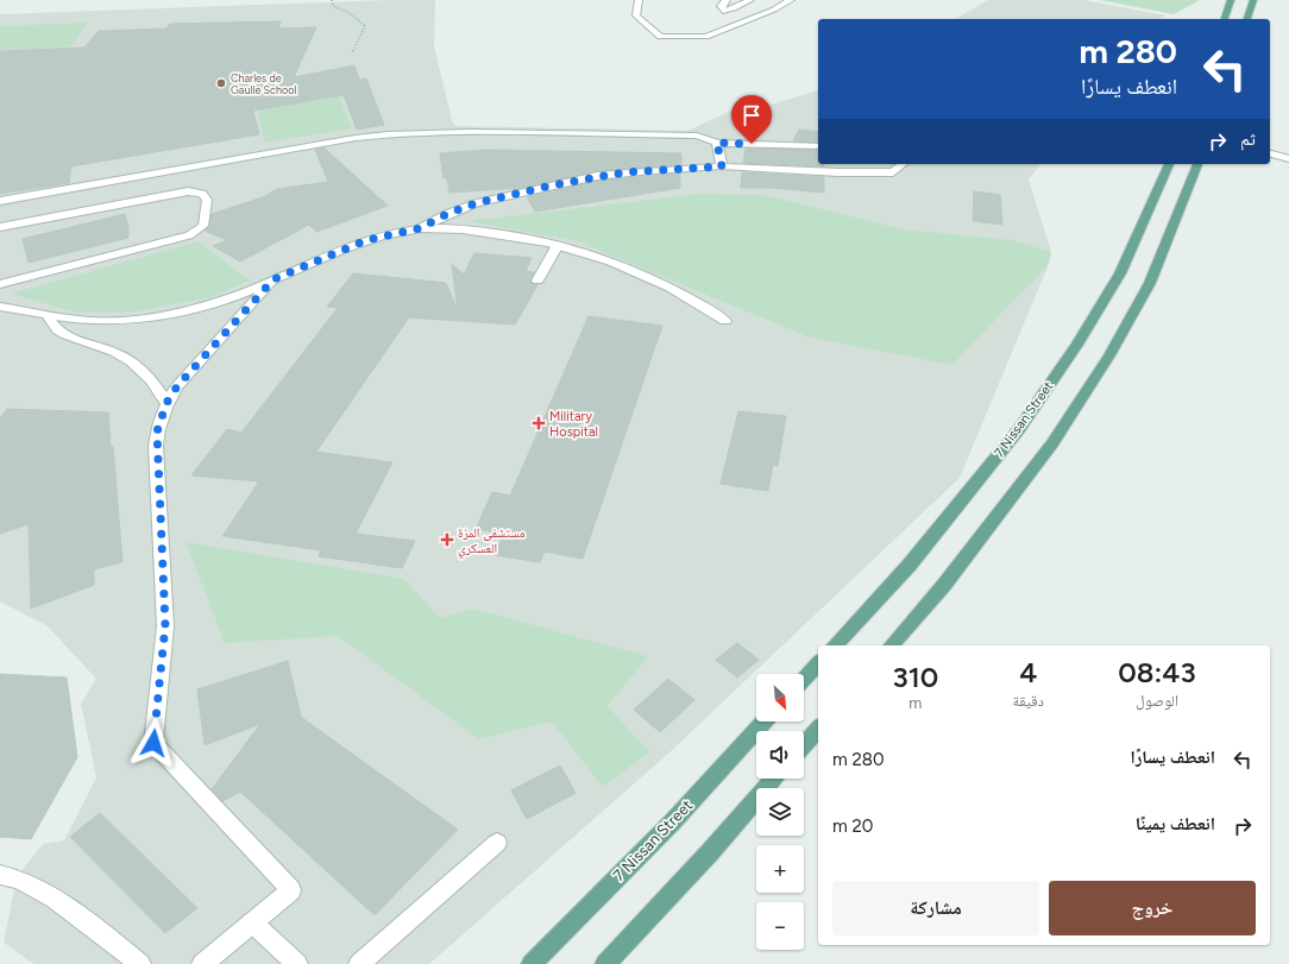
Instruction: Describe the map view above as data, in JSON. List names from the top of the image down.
{
  "streets": {
    "main road": ["7 Nissan Street"]
  },
  "places": {
    "other": ["Charles de Gaulle School"],
    "health": ["Military Hospital", "مستشفى المزة العسكري"]
  },
  "north": "bottom right",
  "page": {
    "turn": ["280 m", "انعطف يسارًا"],
    "then": "ثم",
    "eta": [
      "08:43",
      "الوصول",
      "4",
      "دقيقة",
      "310",
      "m"
    ],
    "map_buttons": ["+", "−"],
    "list": [
      {
        "name": "انعطف يسارًا",
        "value": "280 m"
      },
      {
        "name": "انعطف يمينًا",
        "value": "20 m"
      }
    ],
    "buttons": ["خروج", "مشاركة"]
  }
}
